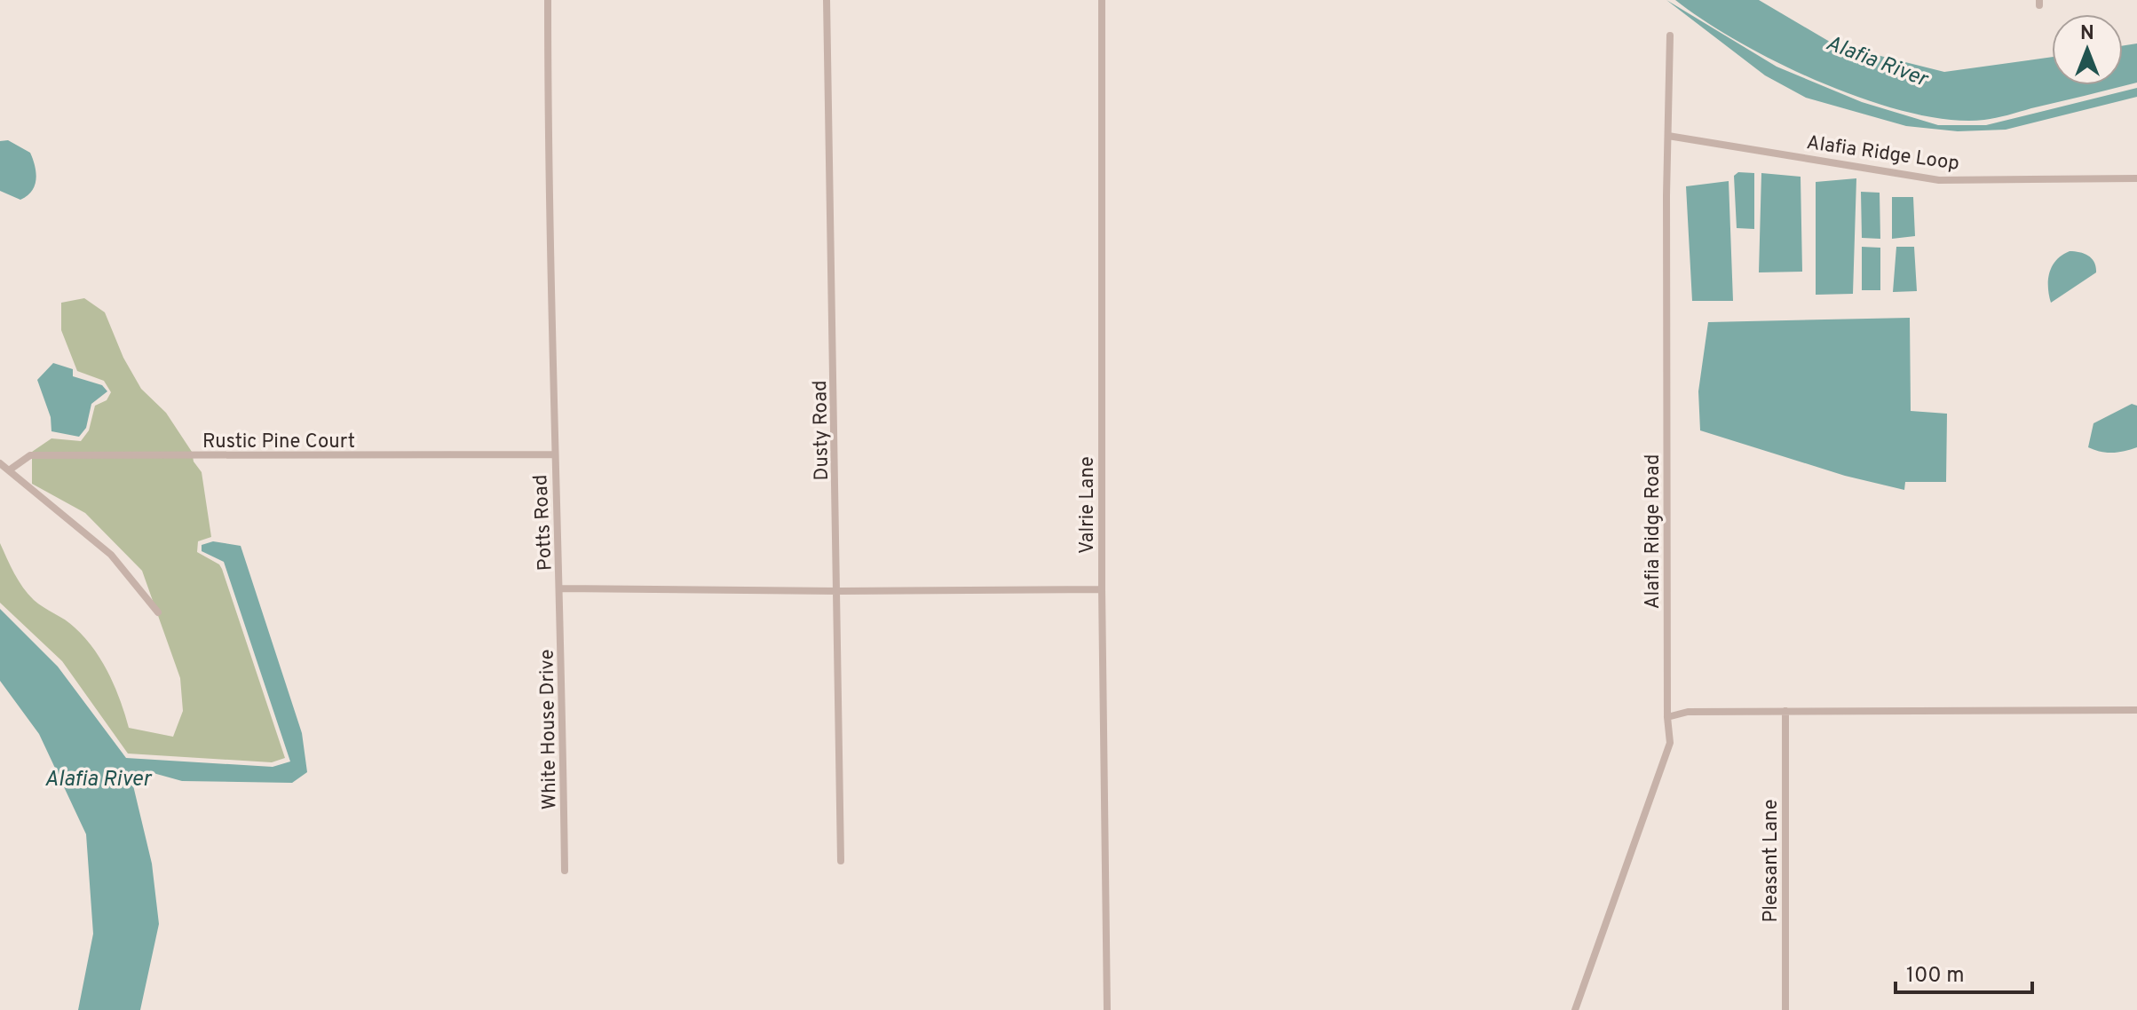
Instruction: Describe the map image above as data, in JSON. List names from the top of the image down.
{
  "streets": {
    "street": [
      "Alafia Ridge Loop",
      "Dusty Road",
      "Rustic Pine Court",
      "Valrie Lane",
      "Potts Road",
      "Alafia Ridge Road",
      "White House Drive",
      "Pleasant Lane"
    ]
  },
  "crossings": [
    ["Alafia Ridge Loop", "Alafia Ridge Road"],
    ["Dusty Road", "Potts Road"],
    ["Rustic Pine Court", "Potts Road"],
    ["Valrie Lane", "Potts Road"],
    ["Potts Road", "White House Drive"]
  ],
  "water": ["Alafia River"],
  "scale_bar": "100 m",
  "north": "top"
}
